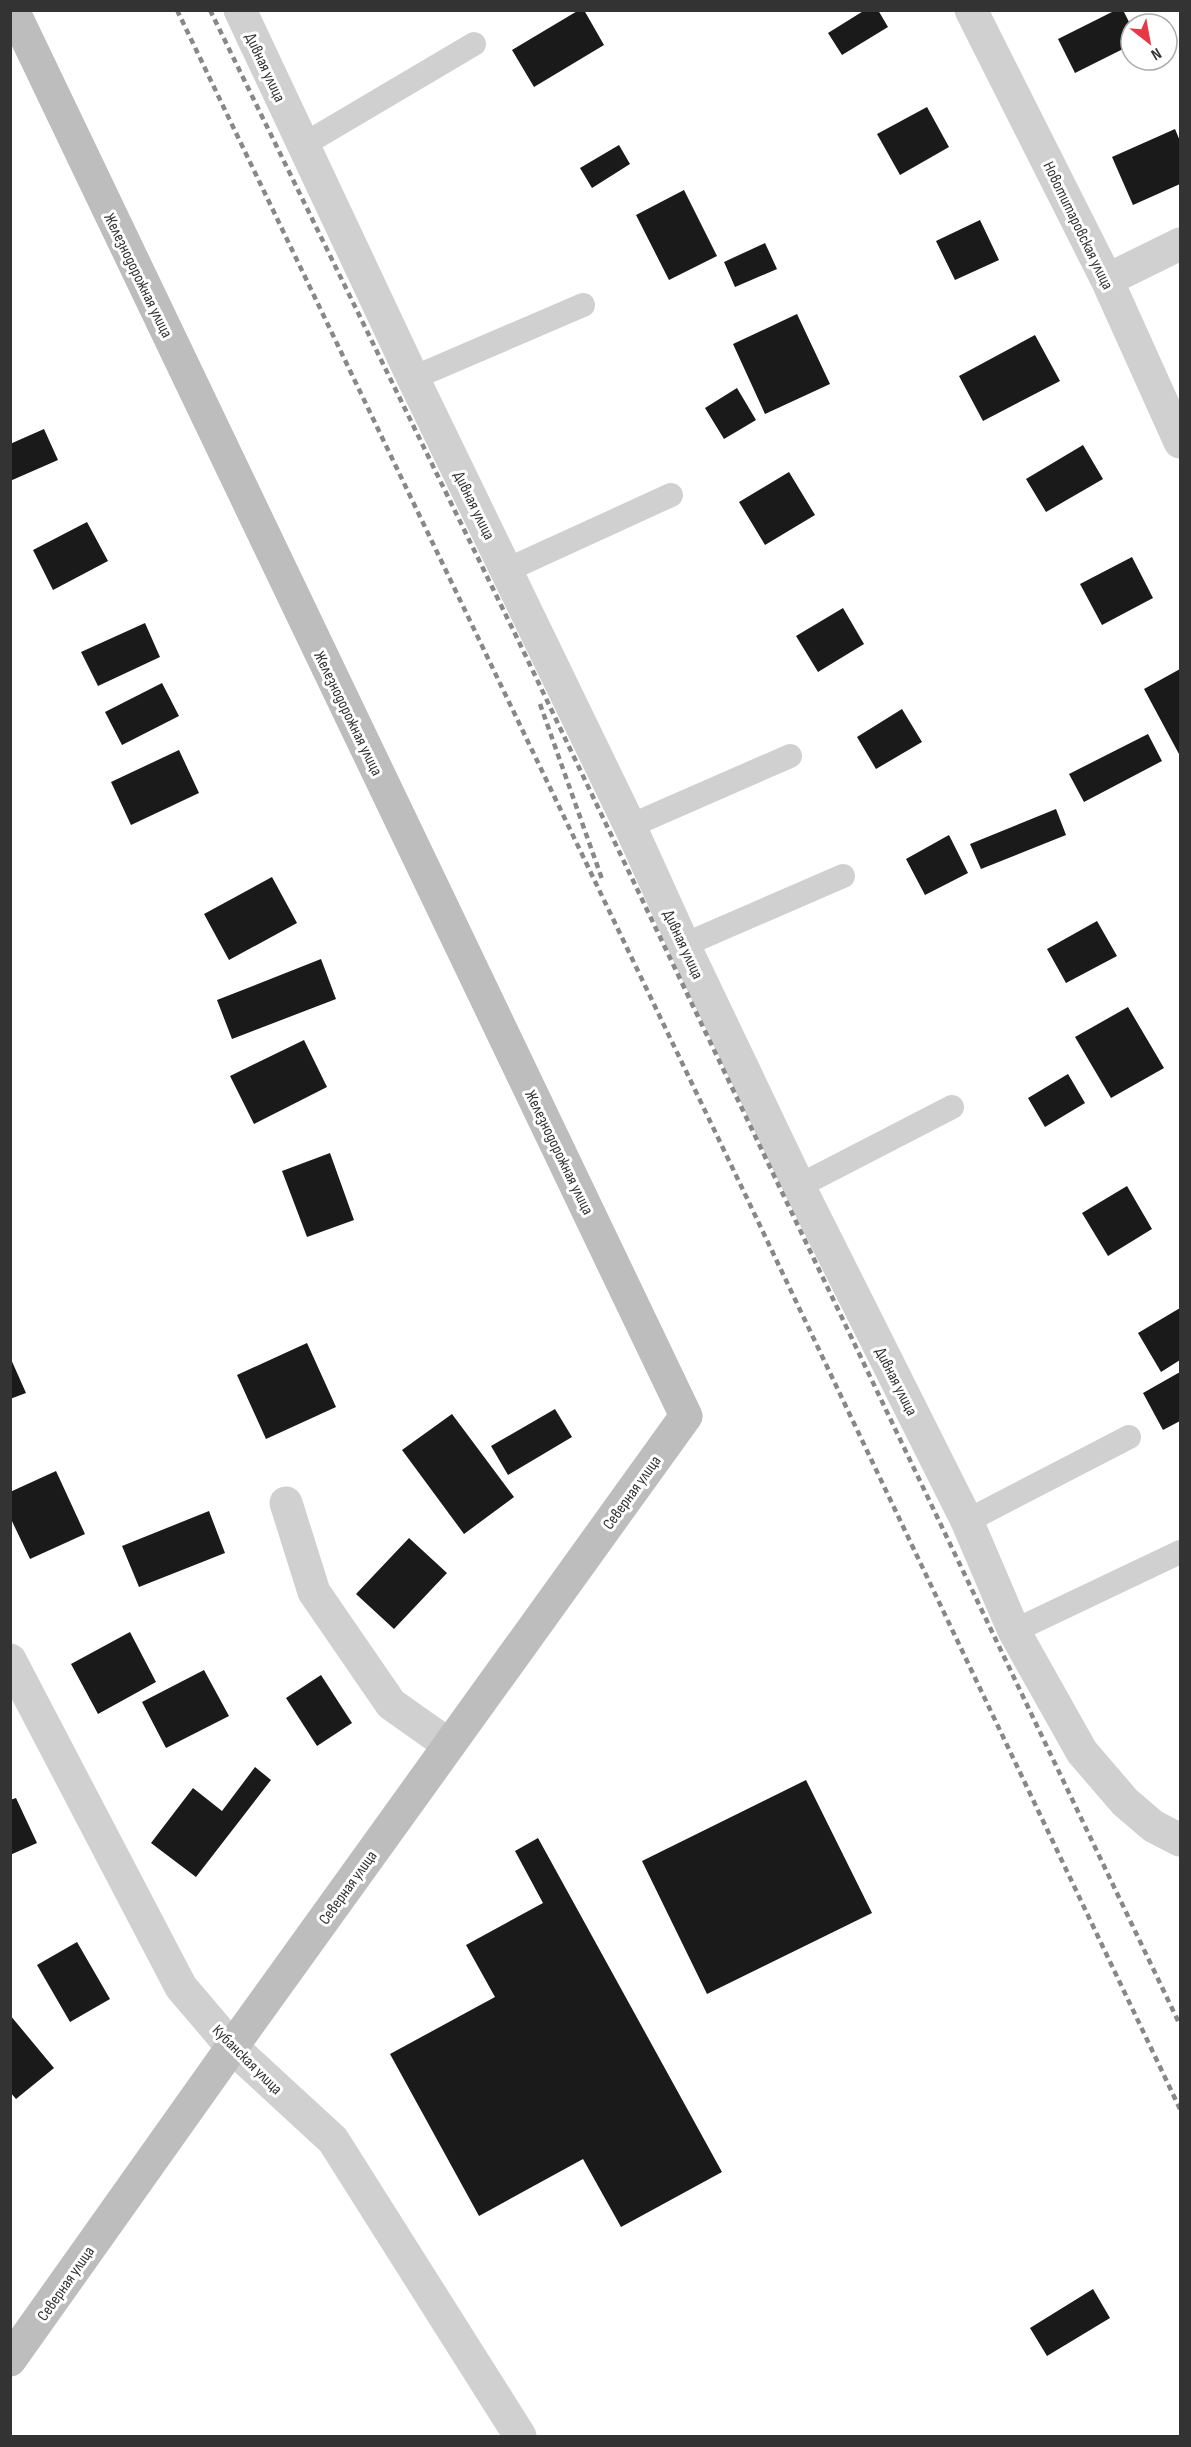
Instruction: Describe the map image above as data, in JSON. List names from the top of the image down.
{
  "streets": {
    "street": [
      "Дивная улица",
      "Новотитаровская улица",
      "Железнодорожная улица",
      "Северная улица",
      "Кубанская улица"
    ]
  },
  "crossings": [
    ["Железнодорожная улица", "Северная улица"],
    ["Северная улица", "Кубанская улица"]
  ],
  "north": "bottom right"
}
